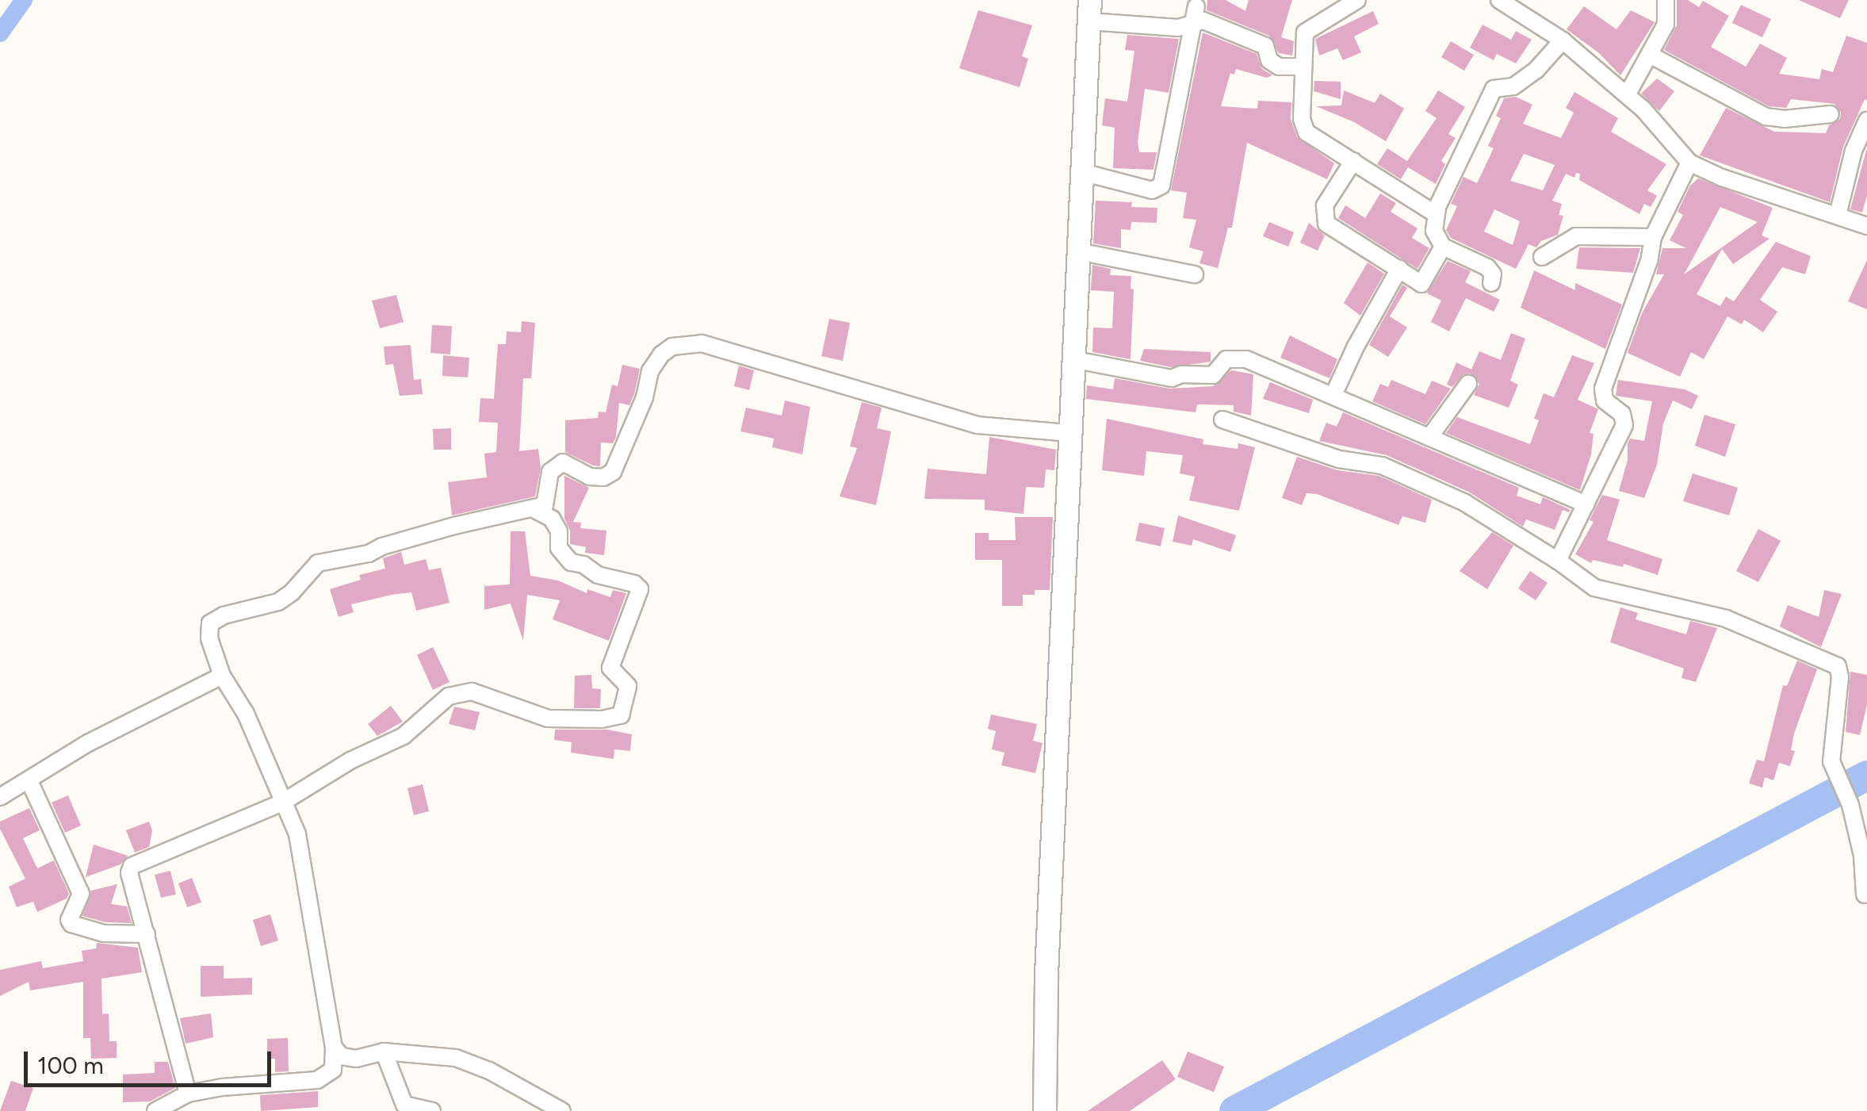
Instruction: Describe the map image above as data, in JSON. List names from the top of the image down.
{
  "scale_bar": "100 m"
}
